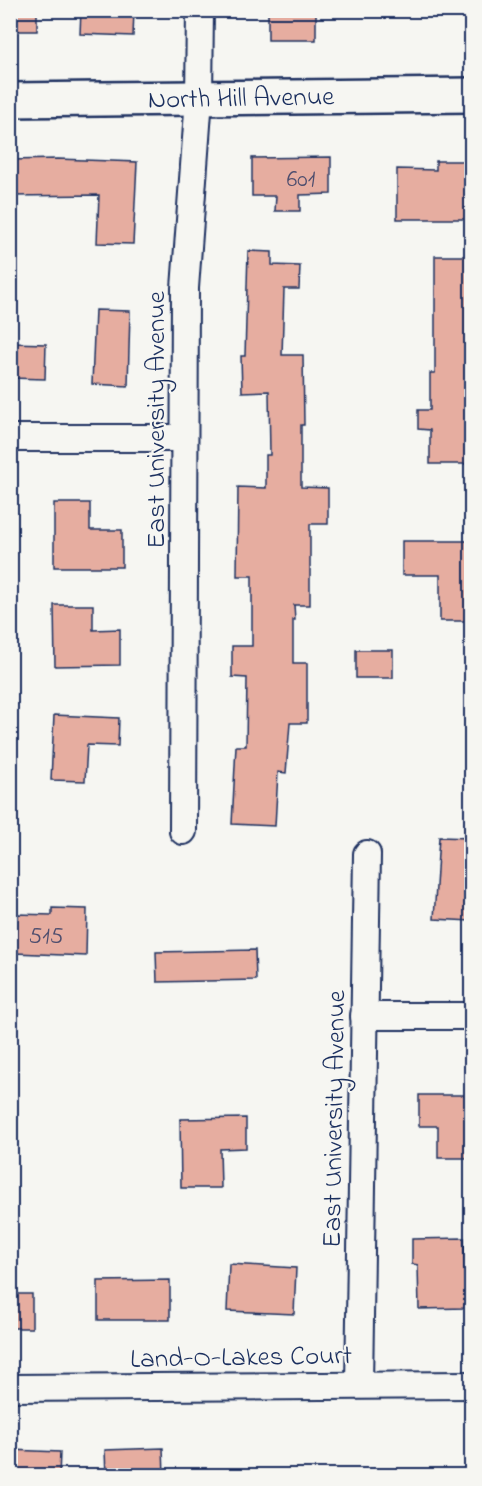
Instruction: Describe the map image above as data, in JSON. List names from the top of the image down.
{
  "streets": {
    "street": ["North Hill Avenue", "East University Avenue", "Land-O-Lakes Court"]
  },
  "crossings": [
    ["North Hill Avenue", "East University Avenue"],
    ["East University Avenue", "Land-O-Lakes Court"]
  ],
  "house_numbers": ["601", "515"]
}
